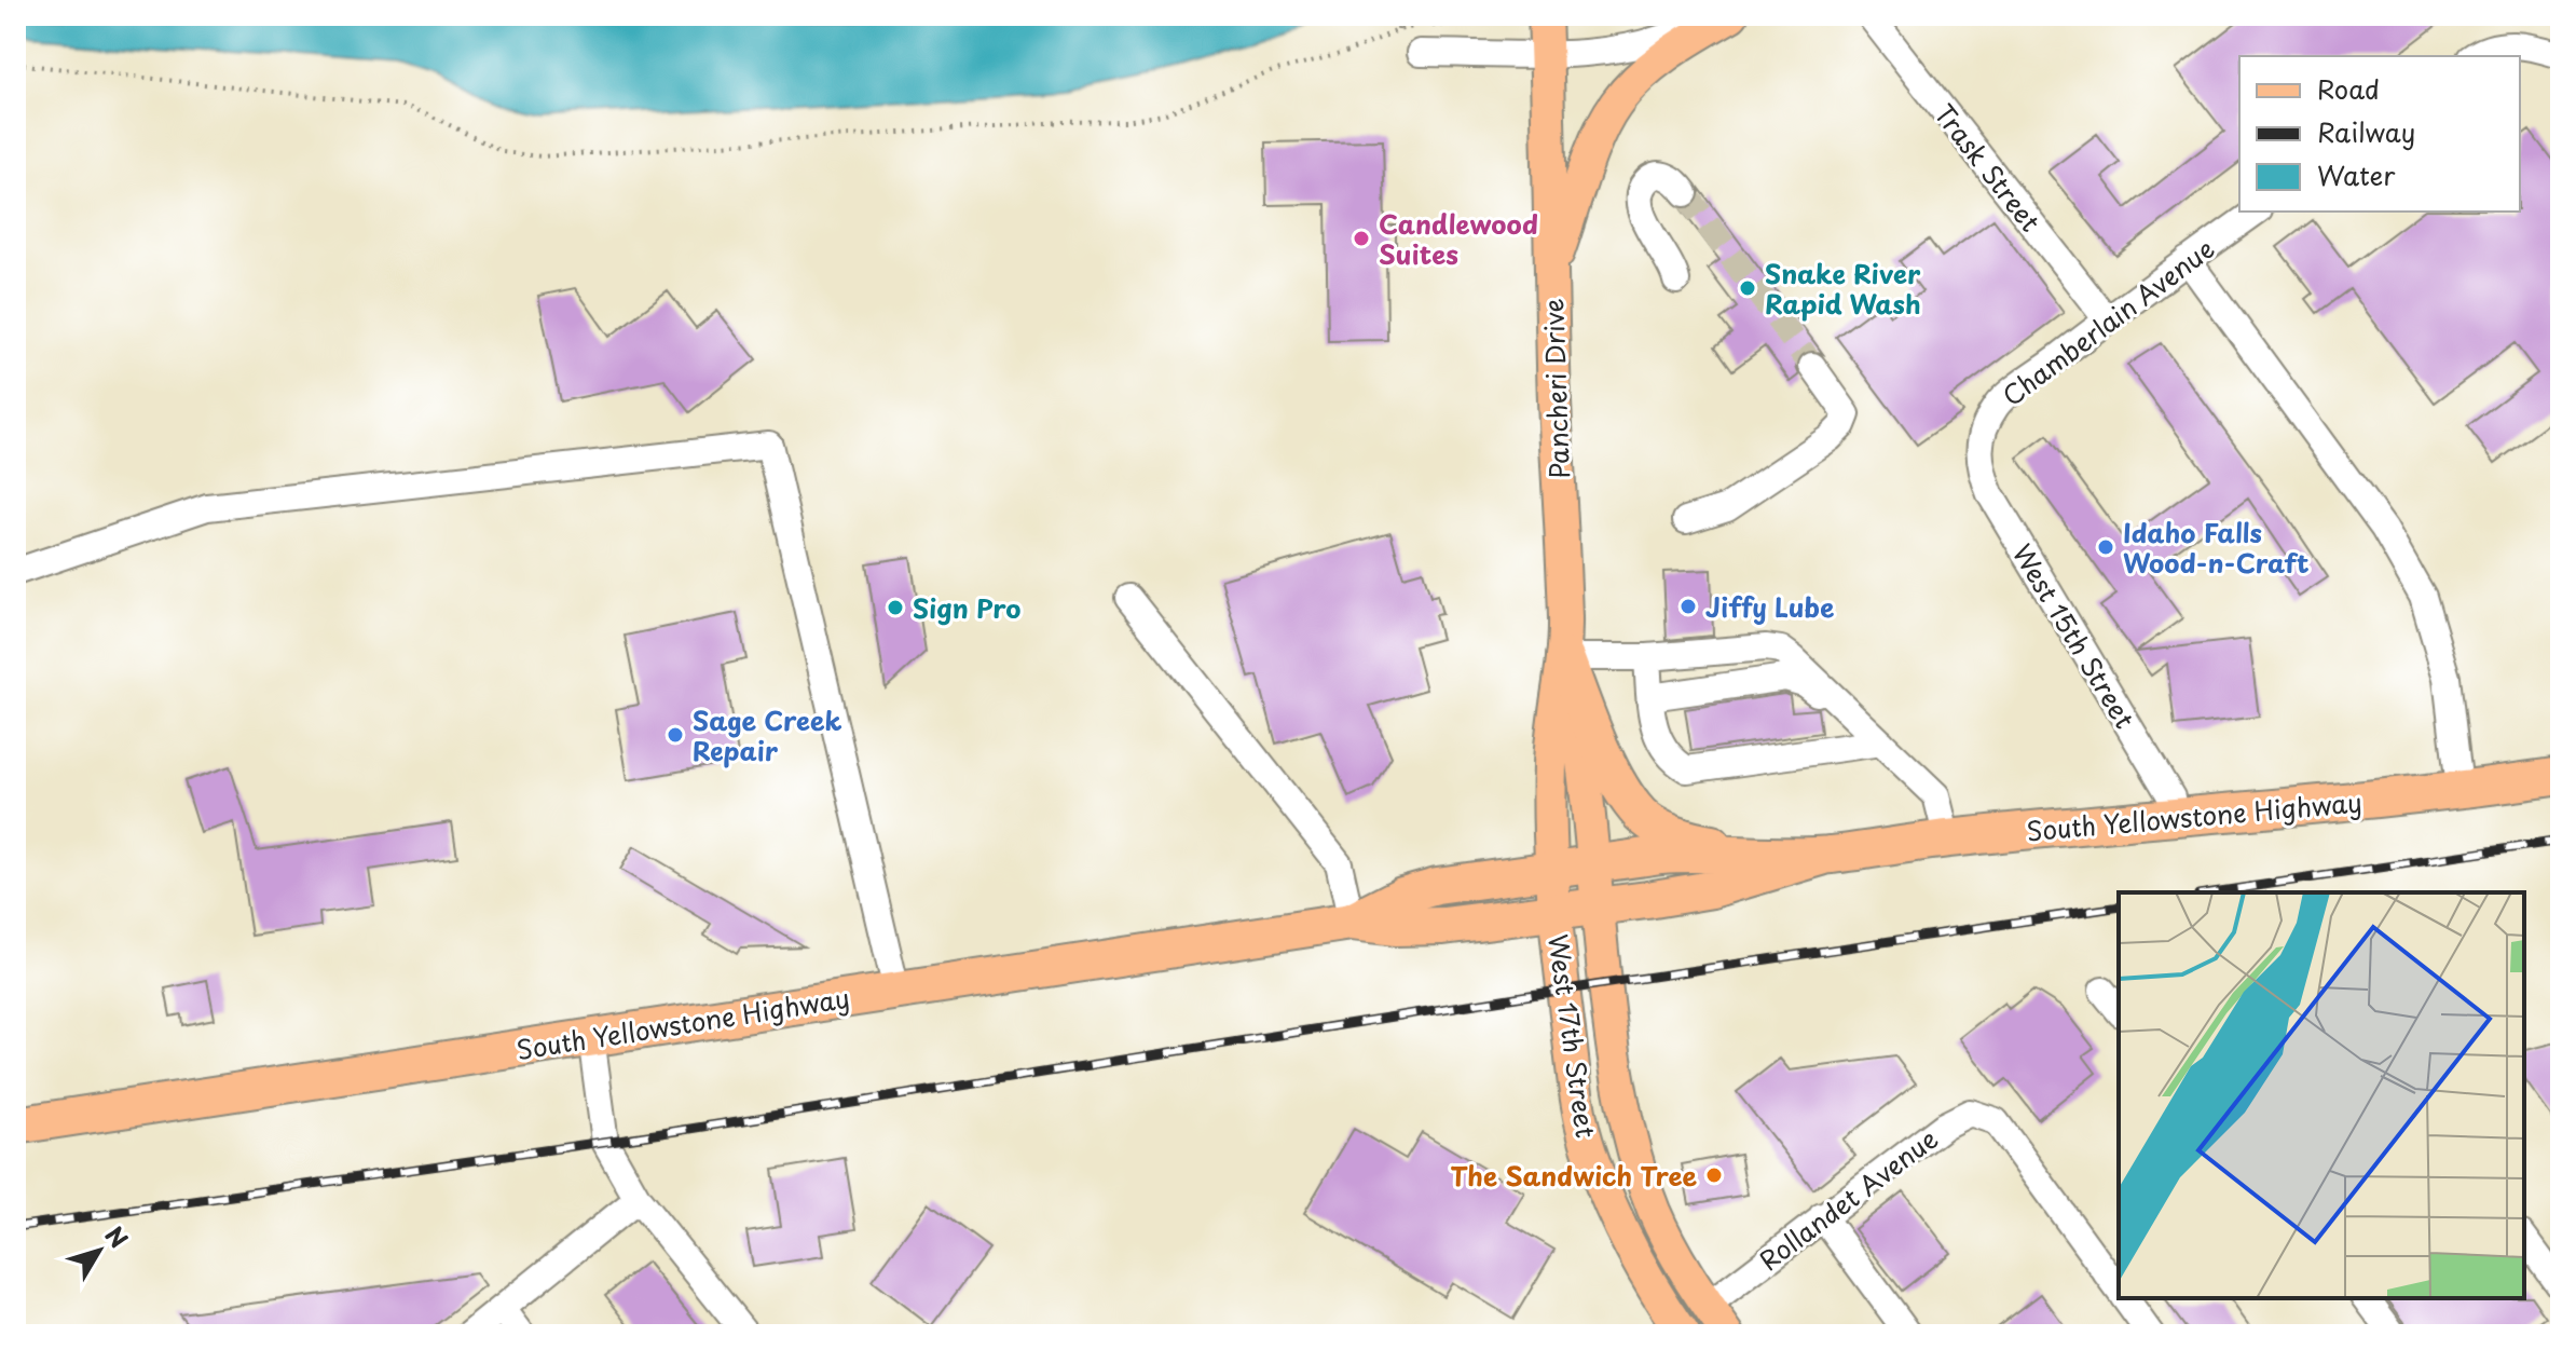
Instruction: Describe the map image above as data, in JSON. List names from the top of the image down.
{
  "streets": {
    "highway": ["South Yellowstone Highway"],
    "main road": ["Pancheri Drive", "West 17th Street"],
    "street": [
      "Trask Street",
      "Chamberlain Avenue",
      "West 15th Street",
      "Rollandet Avenue"
    ]
  },
  "crossings": [
    ["Trask Street", "Chamberlain Avenue"],
    ["Chamberlain Avenue", "West 15th Street"],
    ["Pancheri Drive", "South Yellowstone Highway"],
    ["Pancheri Drive", "West 17th Street"],
    ["West 15th Street", "South Yellowstone Highway"],
    ["South Yellowstone Highway", "West 17th Street"],
    ["West 17th Street", "Rollandet Avenue"]
  ],
  "places": [
    "Candlewood Suites",
    "Snake River Rapid Wash",
    "Idaho Falls Wood-n-Craft",
    "Jiffy Lube",
    "Sign Pro",
    "Sage Creek Repair",
    "The Sandwich Tree"
  ],
  "legend": ["Road", "Railway", "Water"],
  "north": "top right"
}
